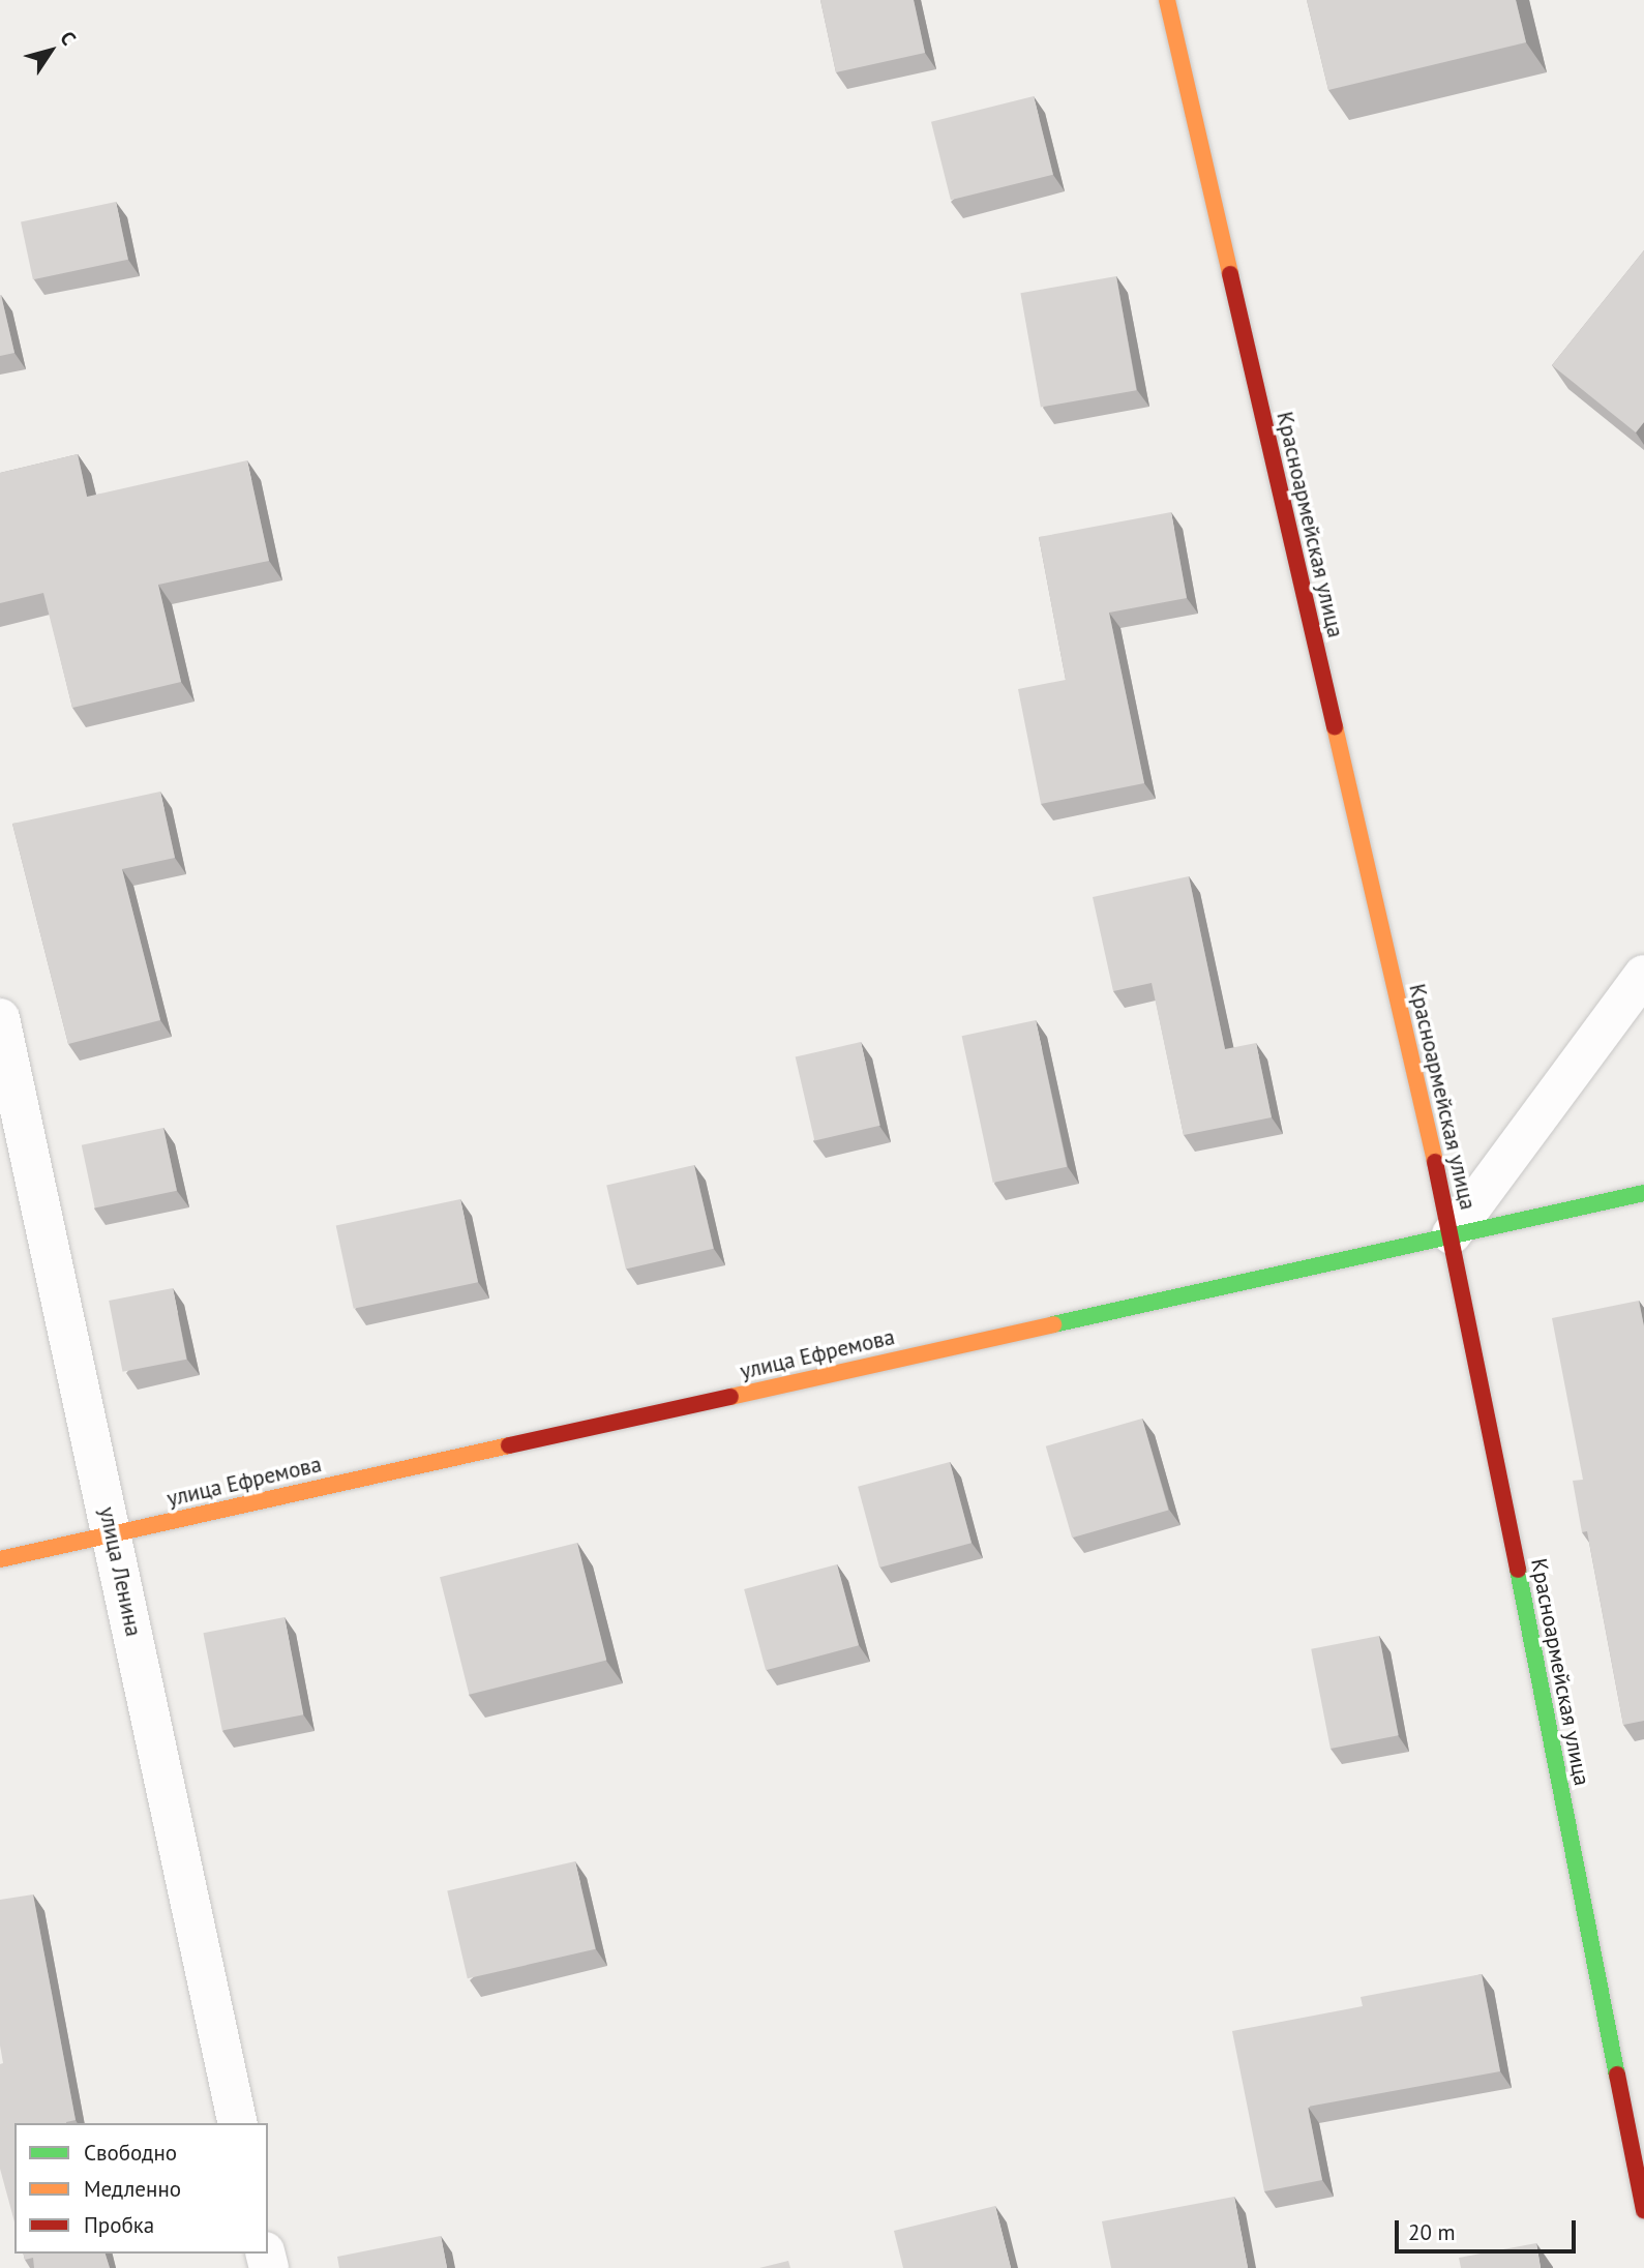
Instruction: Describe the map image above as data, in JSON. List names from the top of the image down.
{
  "streets": {
    "street": ["Красноармейская улица", "улица Ефремова", "улица Ленина"]
  },
  "crossings": [
    ["Красноармейская улица", "улица Ефремова"],
    ["улица Ефремова", "улица Ленина"]
  ],
  "legend": ["Свободно", "Медленно", "Пробка"],
  "scale_bar": "20 m",
  "north": "top right"
}
